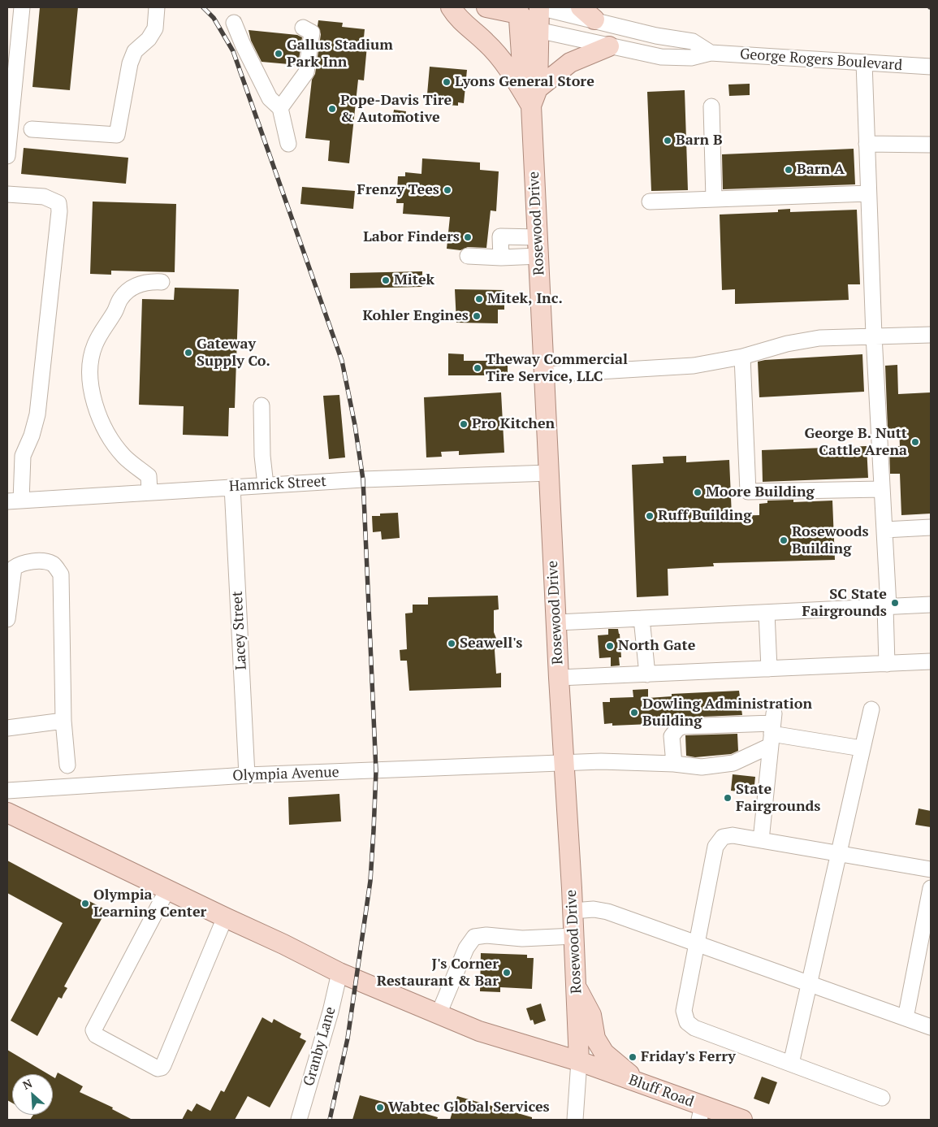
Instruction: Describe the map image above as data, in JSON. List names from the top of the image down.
{
  "streets": {
    "main road": ["Rosewood Drive", "Bluff Road"],
    "street": [
      "George Rogers Boulevard",
      "Hamrick Street",
      "Lacey Street",
      "Olympia Avenue",
      "Granby Lane"
    ]
  },
  "crossings": [
    ["George Rogers Boulevard", "Rosewood Drive"],
    ["Rosewood Drive", "Hamrick Street"],
    ["Rosewood Drive", "Olympia Avenue"],
    ["Rosewood Drive", "Bluff Road"],
    ["Hamrick Street", "Lacey Street"],
    ["Lacey Street", "Olympia Avenue"],
    ["Granby Lane", "Bluff Road"]
  ],
  "places": [
    "Gallus Stadium Park Inn",
    "Lyons General Store",
    "Pope-Davis Tire & Automotive",
    "Barn B",
    "Barn A",
    "Frenzy Tees",
    "Labor Finders",
    "Mitek",
    "Mitek, Inc.",
    "Kohler Engines",
    "Gateway Supply Co.",
    "Theway Commercial Tire Service, LLC",
    "Pro Kitchen",
    "George B. Nutt Cattle Arena",
    "Moore Building",
    "Ruff Building",
    "Rosewoods Building",
    "SC State Fairgrounds",
    "Seawell's",
    "North Gate",
    "Dowling Administration Building",
    "State Fairgrounds",
    "Olympia Learning Center",
    "J's Corner Restaurant & Bar",
    "Friday's Ferry",
    "Wabtec Global Services"
  ],
  "north": "top left"
}
